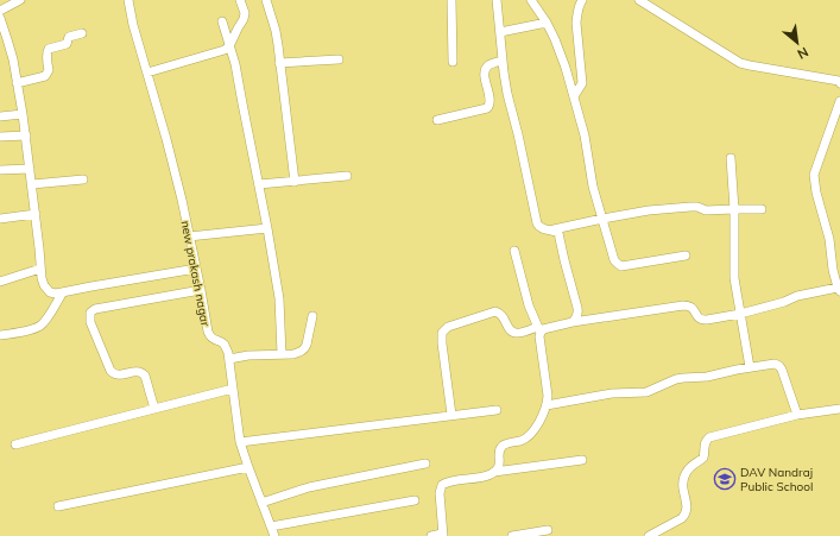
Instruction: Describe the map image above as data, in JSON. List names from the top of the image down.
{
  "streets": {
    "street": ["new prakash nagar"]
  },
  "places": {
    "school or university": ["DAV Nandraj Public School"]
  },
  "north": "bottom right"
}
